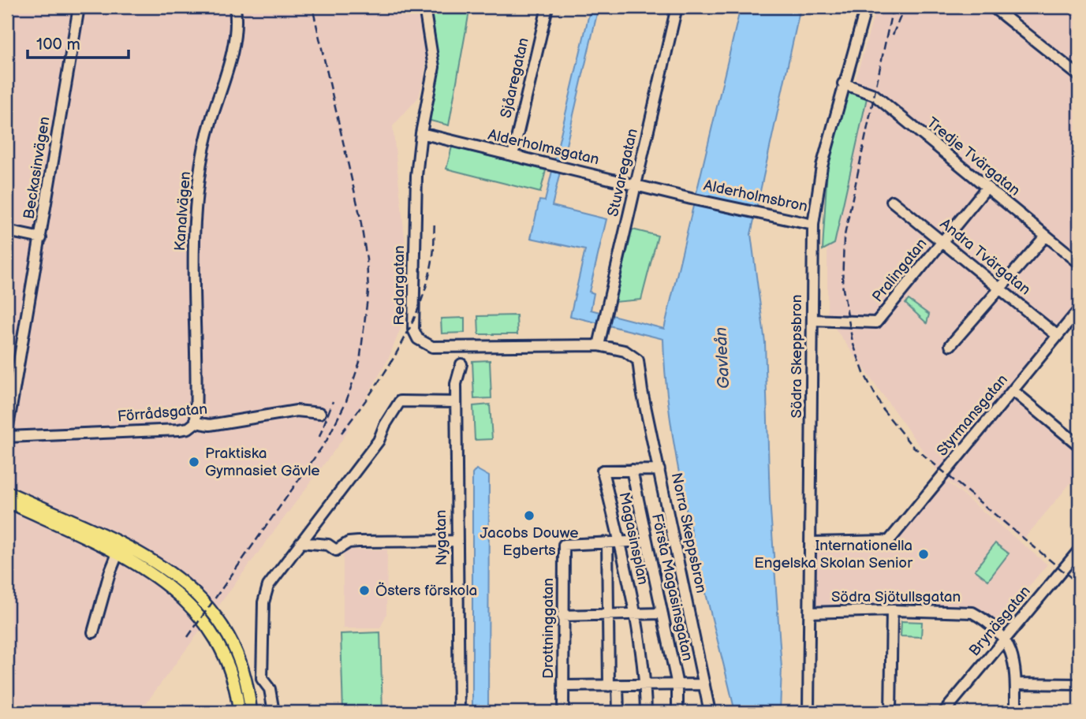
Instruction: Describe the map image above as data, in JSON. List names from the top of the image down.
{
  "streets": {
    "street": [
      "Sjåaregatan",
      "Alderholmsgatan",
      "Tredje Tvärgatan",
      "Beckasinvägen",
      "Stuvaregatan",
      "Alderholmsbron",
      "Kanalvägen",
      "Andra Tvärgatan",
      "Pralingatan",
      "Redargatan",
      "Södra Skeppsbron",
      "Förrådsgatan",
      "Styrmansgatan",
      "Norra Skeppsbron",
      "Nygatan",
      "Magasinsplan",
      "Första Magasinsgatan",
      "Södra Sjötullsgatan",
      "Brynäsgatan",
      "Drottninggatan"
    ]
  },
  "crossings": [
    ["Sjåaregatan", "Alderholmsgatan"],
    ["Alderholmsgatan", "Stuvaregatan"],
    ["Alderholmsgatan", "Alderholmsbron"],
    ["Alderholmsgatan", "Redargatan"],
    ["Tredje Tvärgatan", "Pralingatan"],
    ["Tredje Tvärgatan", "Södra Skeppsbron"],
    ["Stuvaregatan", "Redargatan"],
    ["Alderholmsbron", "Södra Skeppsbron"],
    ["Kanalvägen", "Förrådsgatan"],
    ["Andra Tvärgatan", "Pralingatan"],
    ["Andra Tvärgatan", "Styrmansgatan"],
    ["Pralingatan", "Södra Skeppsbron"],
    ["Redargatan", "Norra Skeppsbron"],
    ["Södra Skeppsbron", "Styrmansgatan"],
    ["Södra Skeppsbron", "Södra Sjötullsgatan"],
    ["Magasinsplan", "Första Magasinsgatan"],
    ["Södra Sjötullsgatan", "Brynäsgatan"]
  ],
  "water": ["Gavleån"],
  "places": [
    "Praktiska Gymnasiet Gävle",
    "Jacobs Douwe Egberts",
    "Internationella Engelska Skolan Senior",
    "Östers förskola"
  ],
  "scale_bar": "100 m"
}
